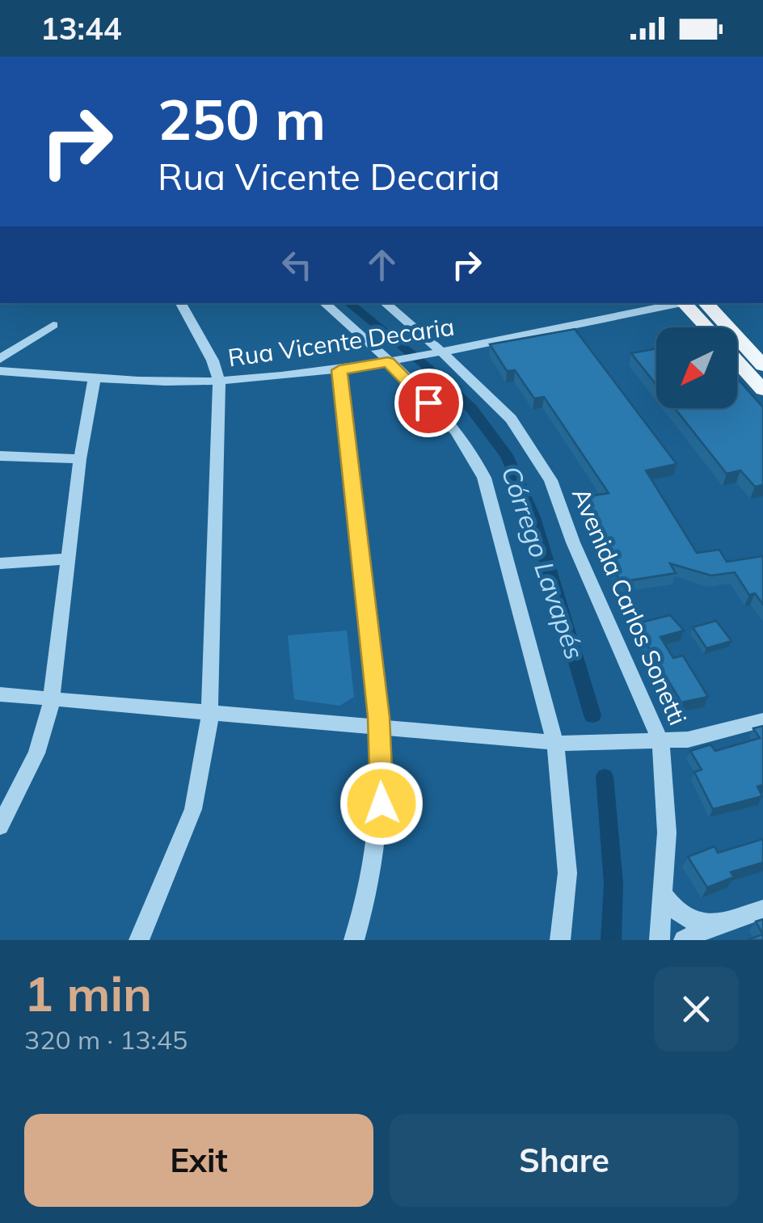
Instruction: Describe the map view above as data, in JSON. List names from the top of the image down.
{
  "streets": {
    "street": ["Rua Vicente Decaria", "Avenida Carlos Sonetti"]
  },
  "crossings": [
    ["Rua Vicente Decaria", "Avenida Carlos Sonetti"]
  ],
  "water": ["Córrego Lavapés"],
  "north": "bottom left",
  "page": {
    "status": "13:44",
    "turn": ["250 m", "Rua Vicente Decaria"],
    "heading": ["1 min", "320 m · 13:45"],
    "buttons": ["Exit", "Share"]
  }
}
